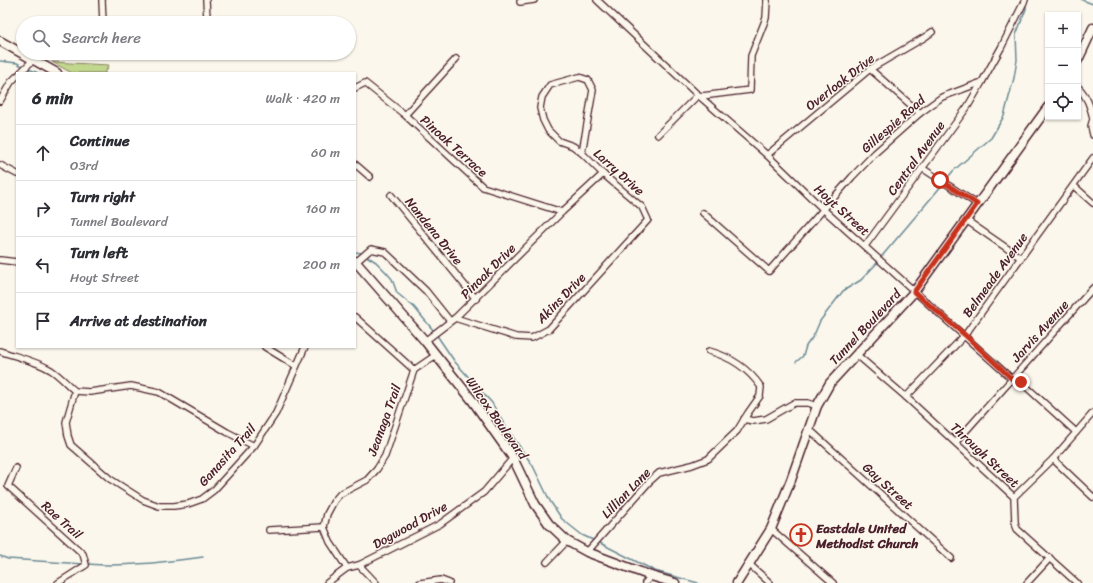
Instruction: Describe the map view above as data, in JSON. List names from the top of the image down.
{
  "streets": {
    "main road": ["Tunnel Boulevard", "Wilcox Boulevard"],
    "street": [
      "Overlook Drive",
      "Gillespie Road",
      "Pinoak Terrace",
      "Central Avenue",
      "Larry Drive",
      "Hoyt Street",
      "Nandena Drive",
      "Pinoak Drive",
      "Belmeade Avenue",
      "Akins Drive",
      "Jarvis Avenue",
      "Jeanaga Trail",
      "Ganasita Trail",
      "Through Street",
      "Gay Street",
      "Lillian Lane",
      "Rae Trail",
      "Dogwood Drive"
    ]
  },
  "crossings": [
    ["Overlook Drive", "Hoyt Street"],
    ["Gillespie Road", "Central Avenue"],
    ["Gillespie Road", "Hoyt Street"],
    ["Pinoak Terrace", "Pinoak Drive"],
    ["Central Avenue", "Hoyt Street"],
    ["Larry Drive", "Pinoak Drive"],
    ["Larry Drive", "Akins Drive"],
    ["Hoyt Street", "Belmeade Avenue"],
    ["Hoyt Street", "Tunnel Boulevard"],
    ["Hoyt Street", "Jarvis Avenue"],
    ["Nandena Drive", "Pinoak Drive"],
    ["Pinoak Drive", "Akins Drive"],
    ["Pinoak Drive", "Wilcox Boulevard"],
    ["Belmeade Avenue", "Through Street"],
    ["Tunnel Boulevard", "Through Street"],
    ["Tunnel Boulevard", "Gay Street"],
    ["Jarvis Avenue", "Through Street"],
    ["Wilcox Boulevard", "Lillian Lane"],
    ["Wilcox Boulevard", "Dogwood Drive"]
  ],
  "places": {
    "church": ["Eastdale United Methodist Church"]
  },
  "page": {
    "map_buttons": ["+", "−"],
    "search": "Search here",
    "heading": ["6 min", "Walk · 420 m"],
    "list": [
      ["Continue", "O3rd", "60 m"],
      ["Turn right", "Tunnel Boulevard", "160 m"],
      ["Turn left", "Hoyt Street", "200 m"],
      "Arrive at destination"
    ]
  }
}
